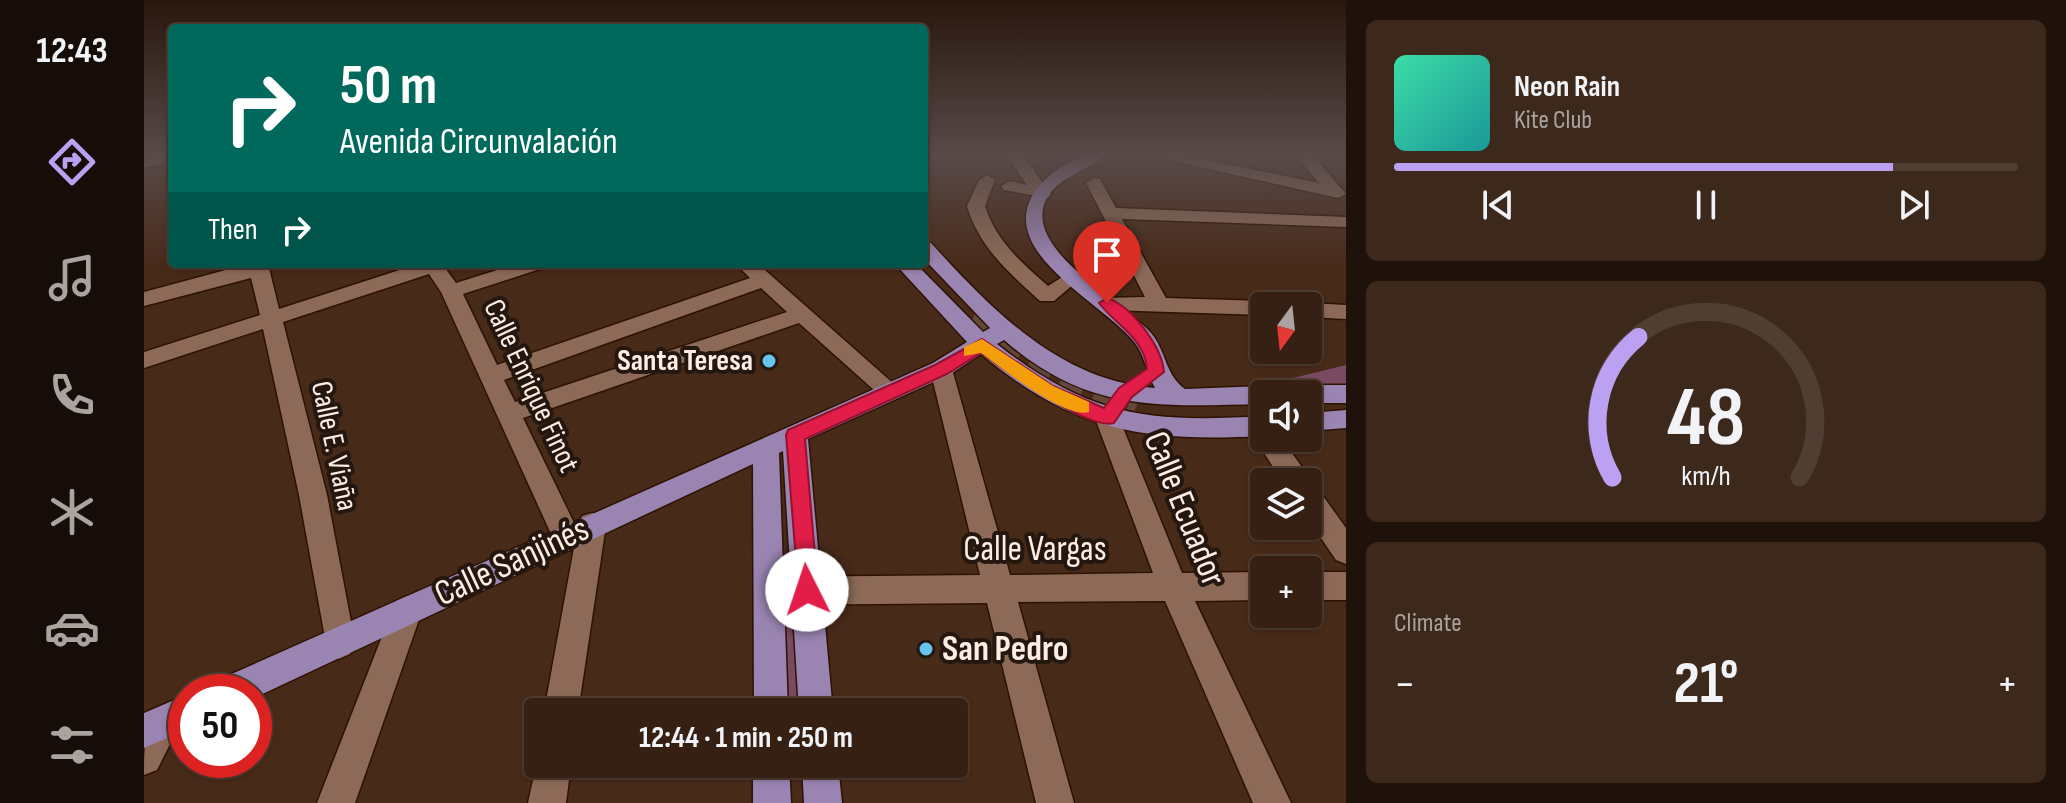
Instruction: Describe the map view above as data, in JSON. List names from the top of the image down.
{
  "streets": {
    "main road": ["Calle Sanjinés"],
    "street": [
      "Calle Enrique Finot",
      "Calle E. Viaña",
      "Calle Ecuador",
      "Calle Vargas"
    ]
  },
  "crossings": [
    ["Calle Enrique Finot", "Calle Sanjinés"],
    ["Calle E. Viaña", "Calle Sanjinés"],
    ["Calle Ecuador", "Calle Vargas"]
  ],
  "places": ["Santa Teresa", "San Pedro"],
  "north": "bottom",
  "page": {
    "tabs": "12:43",
    "turn": ["50 m", "Avenida Circunvalación"],
    "song": ["Neon Rain", "Kite Club"],
    "then": "Then",
    "map_buttons": "+",
    "tile": "Climate",
    "heat": ["−", "21°", "+"],
    "limit": "50",
    "trip": "12:44 · 1 min · 250 m",
    "gauge": ["48", "km/h"]
  }
}
